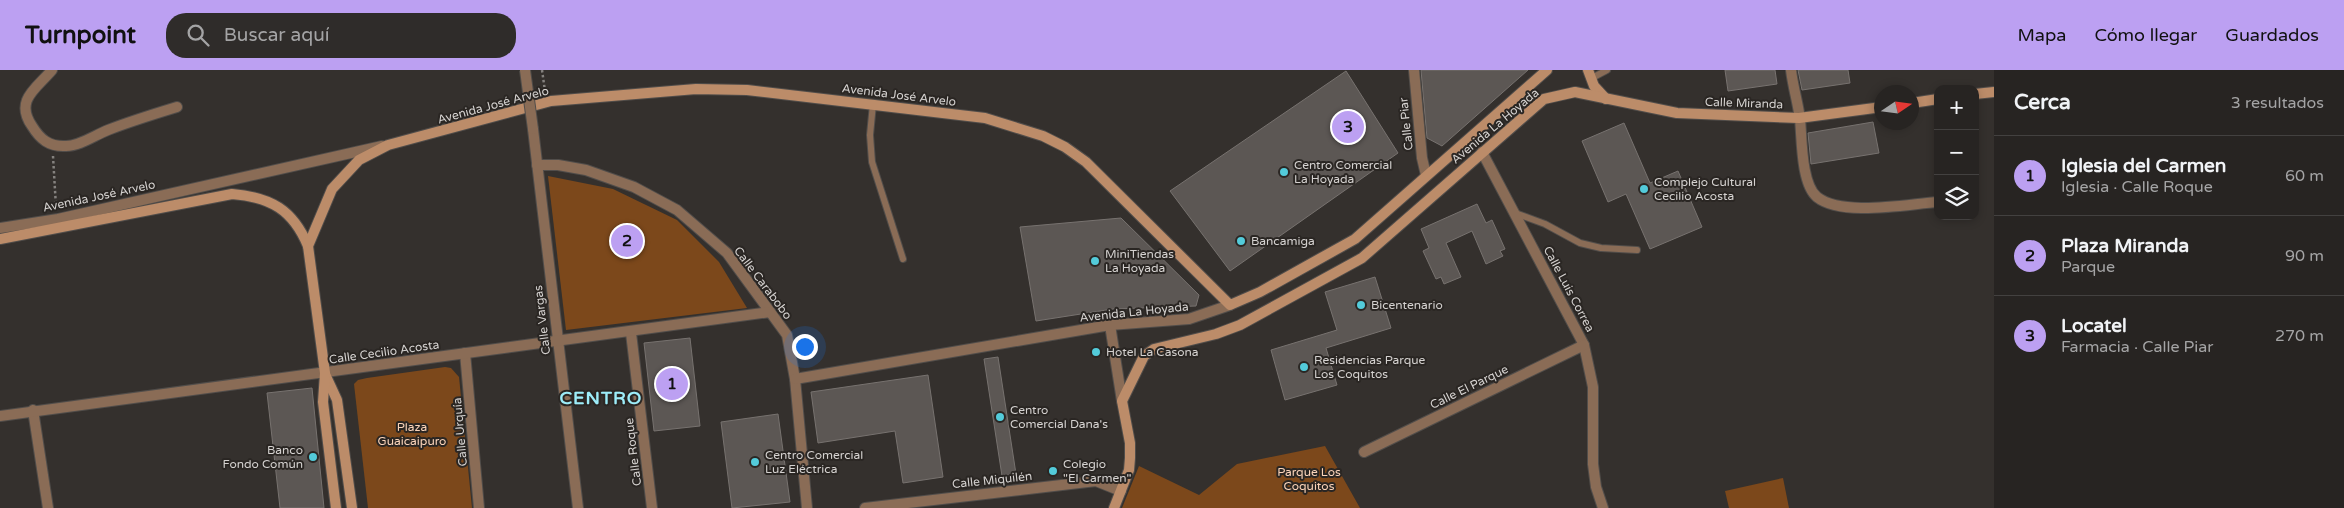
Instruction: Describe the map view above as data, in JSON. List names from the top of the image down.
{
  "streets": {
    "street": [
      "Avenida José Arvelo",
      "Calle Miranda",
      "Calle Piar",
      "Avenida La Hoyada",
      "Calle Carabobo",
      "Calle Luis Correa",
      "Calle Vargas",
      "Calle Cecilio Acosta",
      "Calle El Parque",
      "Calle Urquía",
      "Calle Roque",
      "Calle Miquilén"
    ]
  },
  "crossings": [
    ["Avenida José Arvelo", "Avenida La Hoyada"],
    ["Calle Miranda", "Avenida La Hoyada"],
    ["Calle Piar", "Avenida La Hoyada"],
    ["Avenida La Hoyada", "Calle Carabobo"],
    ["Avenida La Hoyada", "Calle Luis Correa"],
    ["Calle Carabobo", "Calle Vargas"],
    ["Calle Carabobo", "Calle Cecilio Acosta"],
    ["Calle Luis Correa", "Calle El Parque"],
    ["Calle Vargas", "Calle Cecilio Acosta"],
    ["Calle Cecilio Acosta", "Calle Urquía"],
    ["Calle Cecilio Acosta", "Calle Roque"]
  ],
  "districts": ["CENTRO"],
  "parks": ["Plaza Guaicaipuro", "Parque Los Coquitos"],
  "places": [
    "Centro Comercial La Hoyada",
    "Complejo Cultural Cecilio Acosta",
    "Bancamiga",
    "MiniTiendas La Hoyada",
    "Bicentenario",
    "Hotel La Casona",
    "Residencias Parque Los Coquitos",
    "Centro Comercial Dana's",
    "Banco Fondo Común",
    "Centro Comercial Luz Eléctrica",
    "Colegio \"El Carmen\""
  ],
  "north": "right",
  "page": {
    "header": "Turnpoint",
    "search": "Buscar aquí",
    "nav": ["Mapa", "Cómo llegar", "Guardados"],
    "heading": ["Cerca", "3 resultados"],
    "map_buttons": ["+", "−"],
    "pins": ["3", "2", "1"],
    "list": [
      {
        "mark": "1",
        "name": "Iglesia del Carmen",
        "note": "Iglesia · Calle Roque",
        "value": "60 m"
      },
      {
        "mark": "2",
        "name": "Plaza Miranda",
        "note": "Parque",
        "value": "90 m"
      },
      {
        "mark": "3",
        "name": "Locatel",
        "note": "Farmacia · Calle Piar",
        "value": "270 m"
      }
    ]
  }
}
